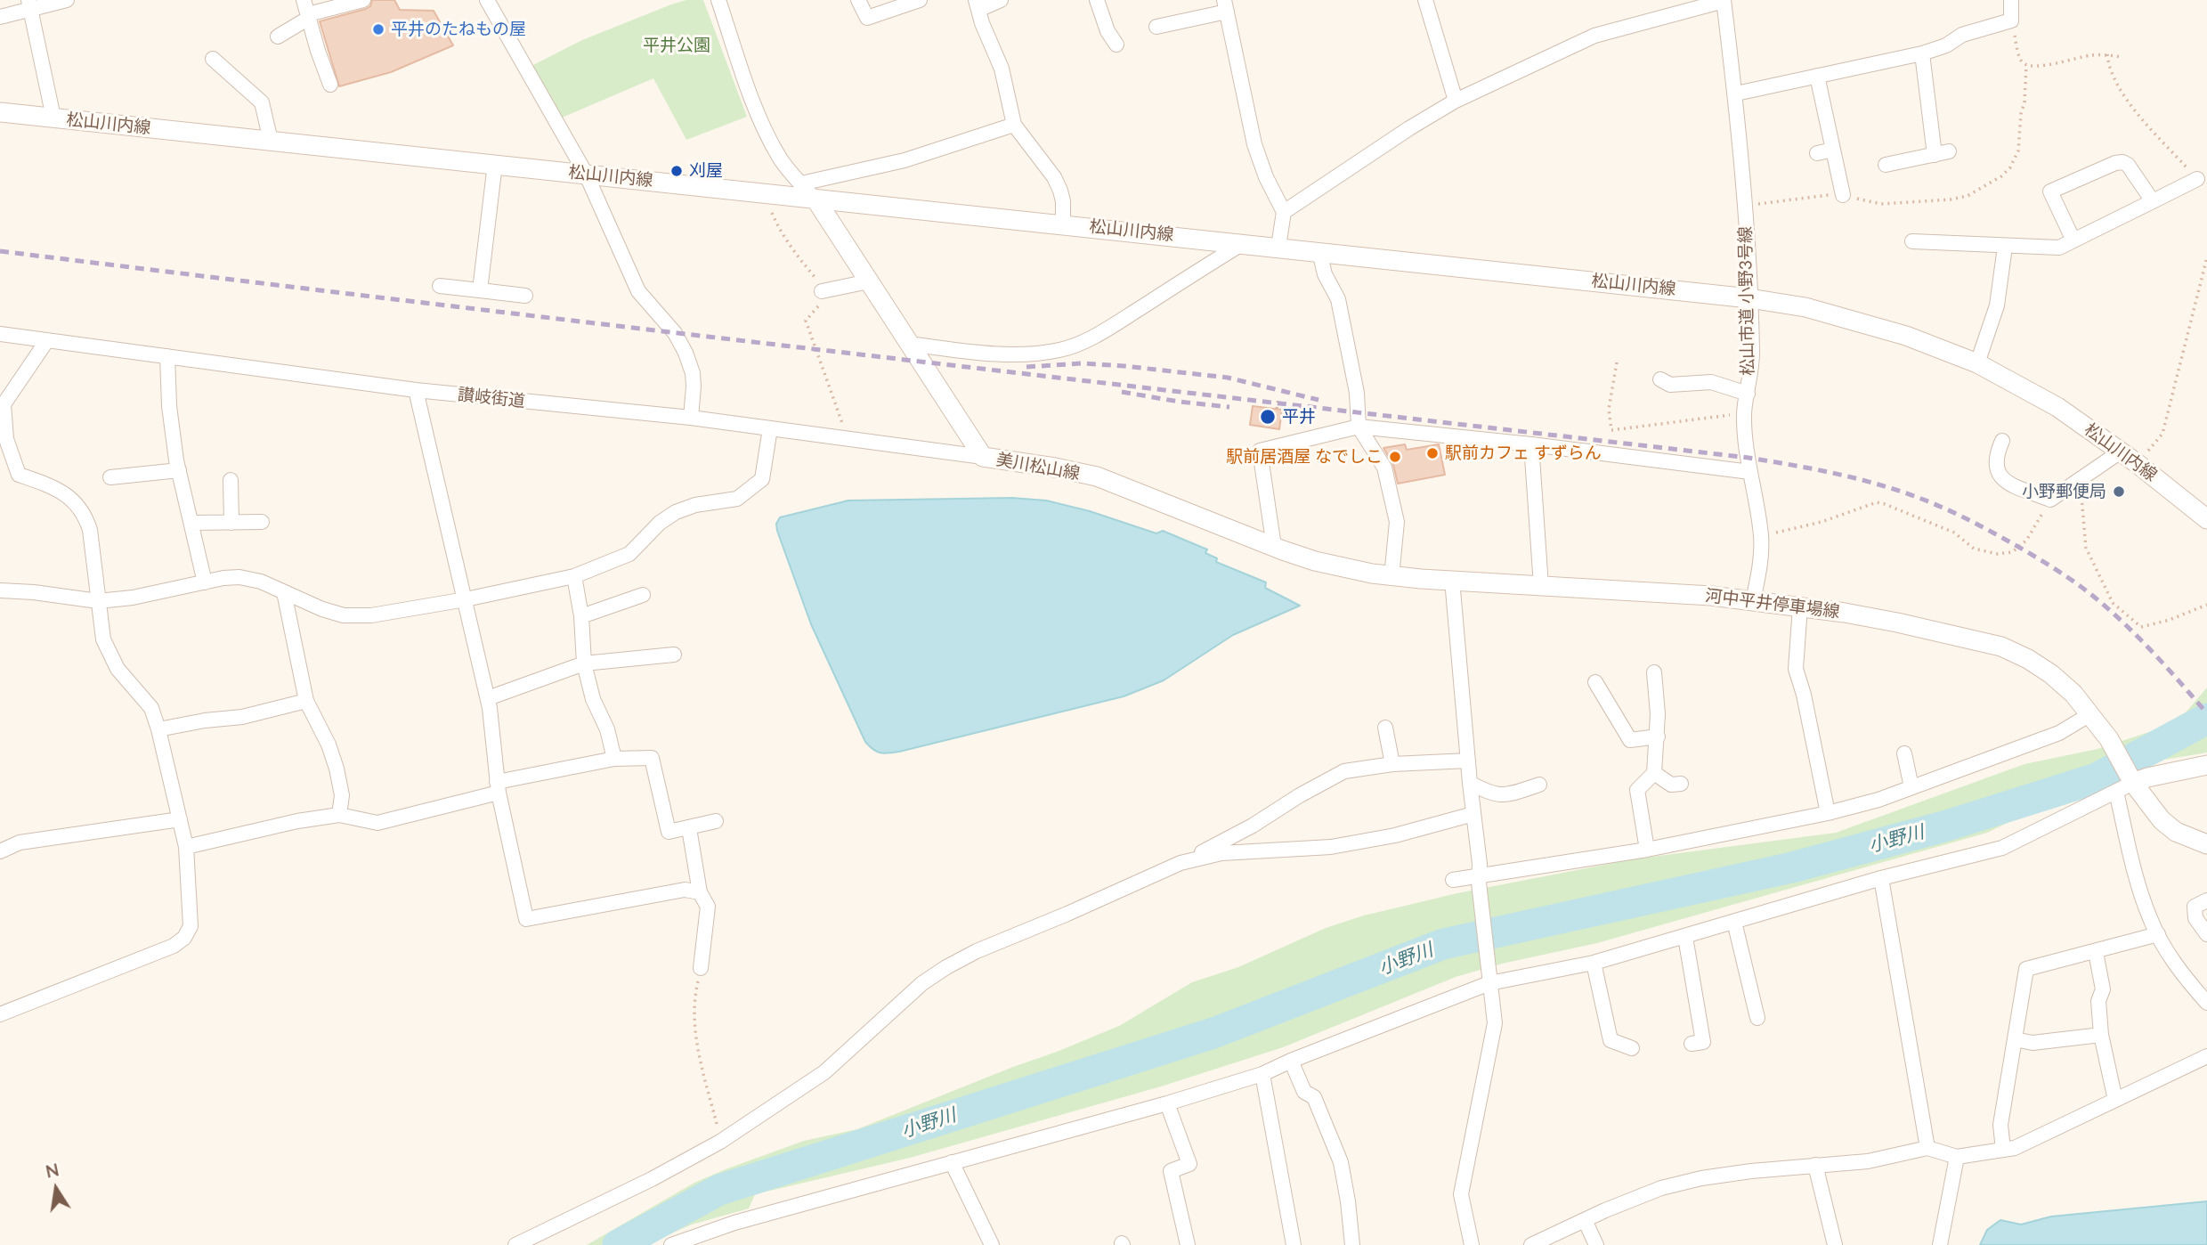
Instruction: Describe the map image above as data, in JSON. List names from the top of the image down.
{
  "streets": {
    "main road": ["松山川内線", "美川松山線", "河中平井停車場線"],
    "street": ["松山市道 小野3号線", "讃岐街道"]
  },
  "crossings": [
    ["松山川内線", "松山市道 小野3号線"],
    ["松山川内線", "美川松山線"],
    ["松山市道 小野3号線", "河中平井停車場線"],
    ["讃岐街道", "美川松山線"],
    ["美川松山線", "河中平井停車場線"]
  ],
  "water": ["小野川"],
  "parks": ["平井公園"],
  "places": [
    "平井のたねもの屋",
    "刈屋",
    "平井",
    "駅前カフェ すずらん",
    "駅前居酒屋 なでしこ",
    "小野郵便局"
  ],
  "north": "top"
}
